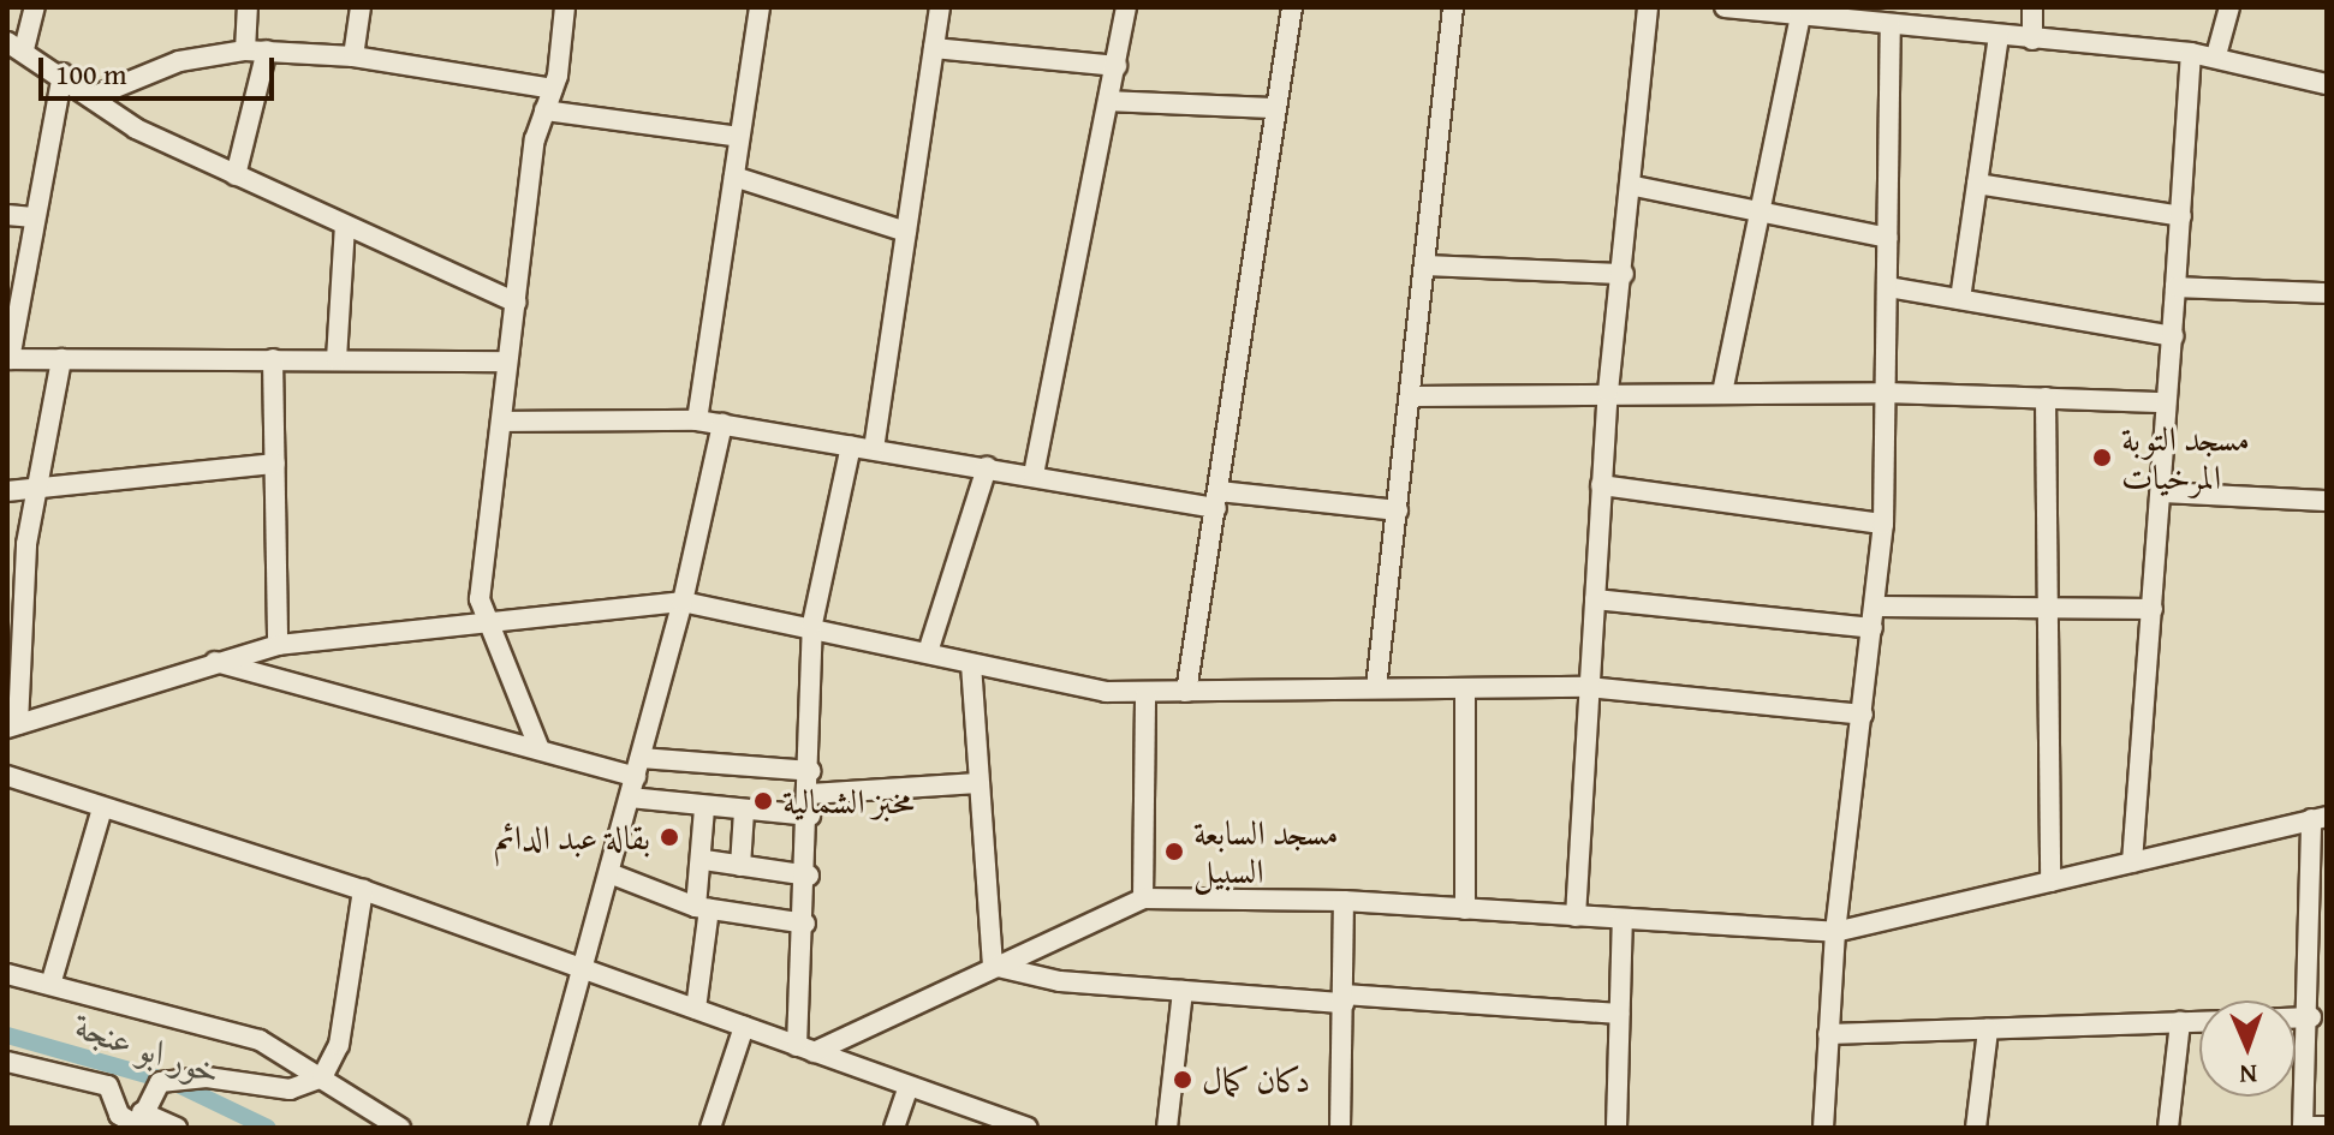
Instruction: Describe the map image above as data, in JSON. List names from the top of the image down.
{
  "water": ["خور ابو عنجة"],
  "places": [
    "مسجد التوبة المرخيات",
    "مخبز الشمالية",
    "بقالة عبد الدائم",
    "مسجد السابعة السبيل",
    "دكان كمال"
  ],
  "scale_bar": "100 m",
  "north": "bottom"
}
